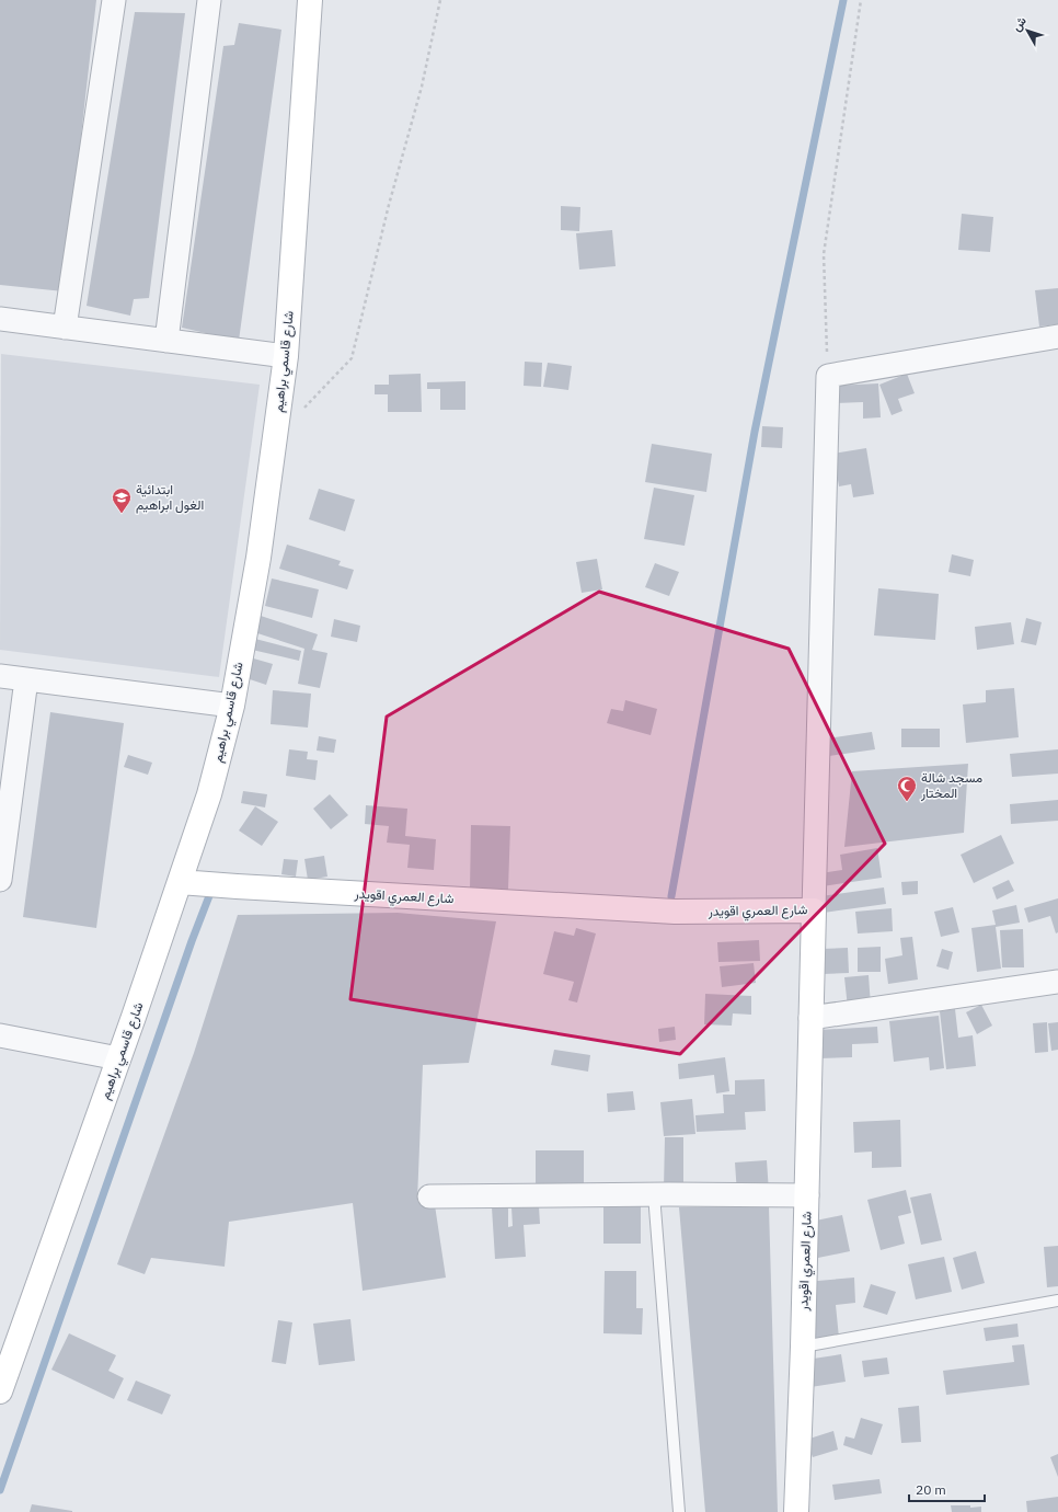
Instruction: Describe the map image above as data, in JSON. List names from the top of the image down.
{
  "streets": {
    "street": ["شارع قاسمي براهيم", "شارع العمري اقويدر"]
  },
  "crossings": [
    ["شارع قاسمي براهيم", "شارع العمري اقويدر"]
  ],
  "places": {
    "school or university": ["ابتدائية الغول ابراهيم"],
    "mosque": ["مسجد شالة المختار"]
  },
  "scale_bar": "20 m",
  "north": "top left"
}
